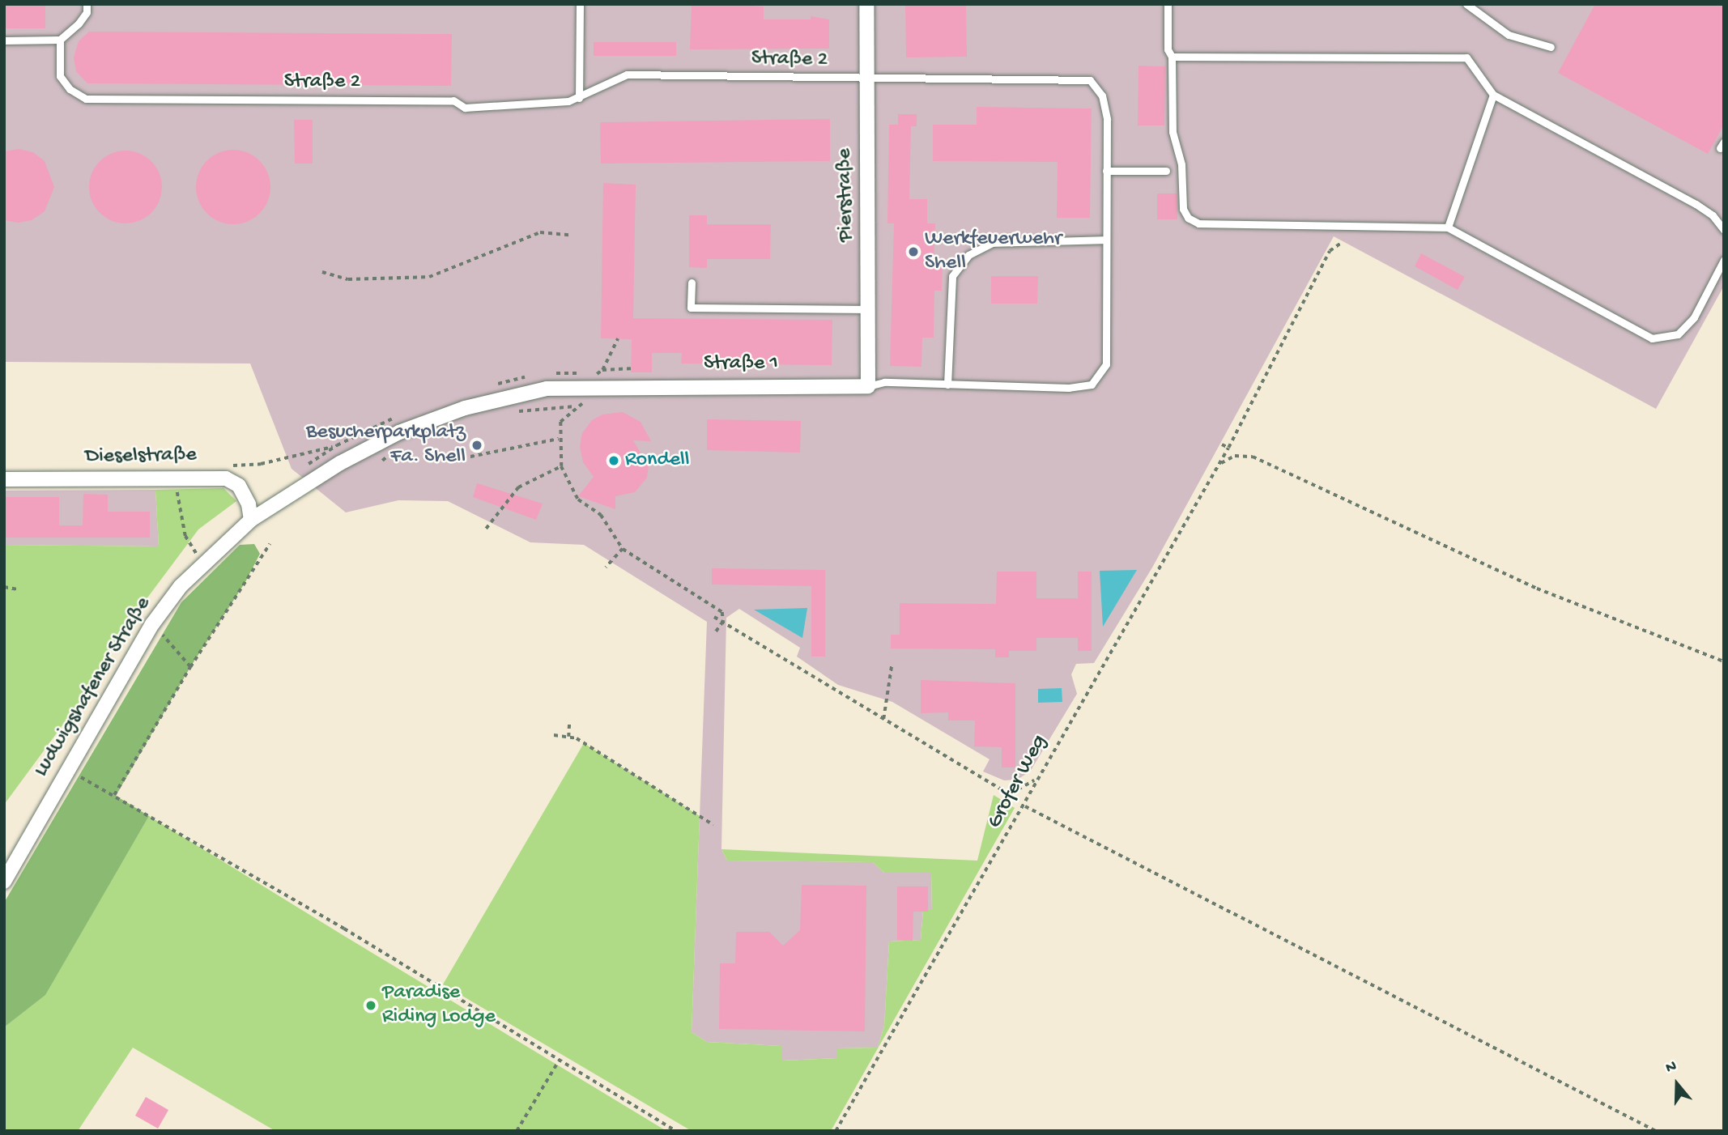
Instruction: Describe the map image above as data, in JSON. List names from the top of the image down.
{
  "streets": {
    "street": [
      "Pierstraße",
      "Straße 1",
      "Dieselstraße",
      "Ludwigshafener Straße"
    ],
    "lane": ["Straße 2"],
    "path": ["Grofer Weg"]
  },
  "crossings": [
    ["Straße 2", "Pierstraße"],
    ["Straße 2", "Straße 1"],
    ["Pierstraße", "Straße 1"],
    ["Straße 1", "Ludwigshafener Straße"],
    ["Dieselstraße", "Ludwigshafener Straße"]
  ],
  "places": [
    "Werkfeuerwehr Shell",
    "Besucherparkplatz Fa. Shell",
    "Rondell",
    "Paradise Riding Lodge"
  ],
  "north": "top"
}
